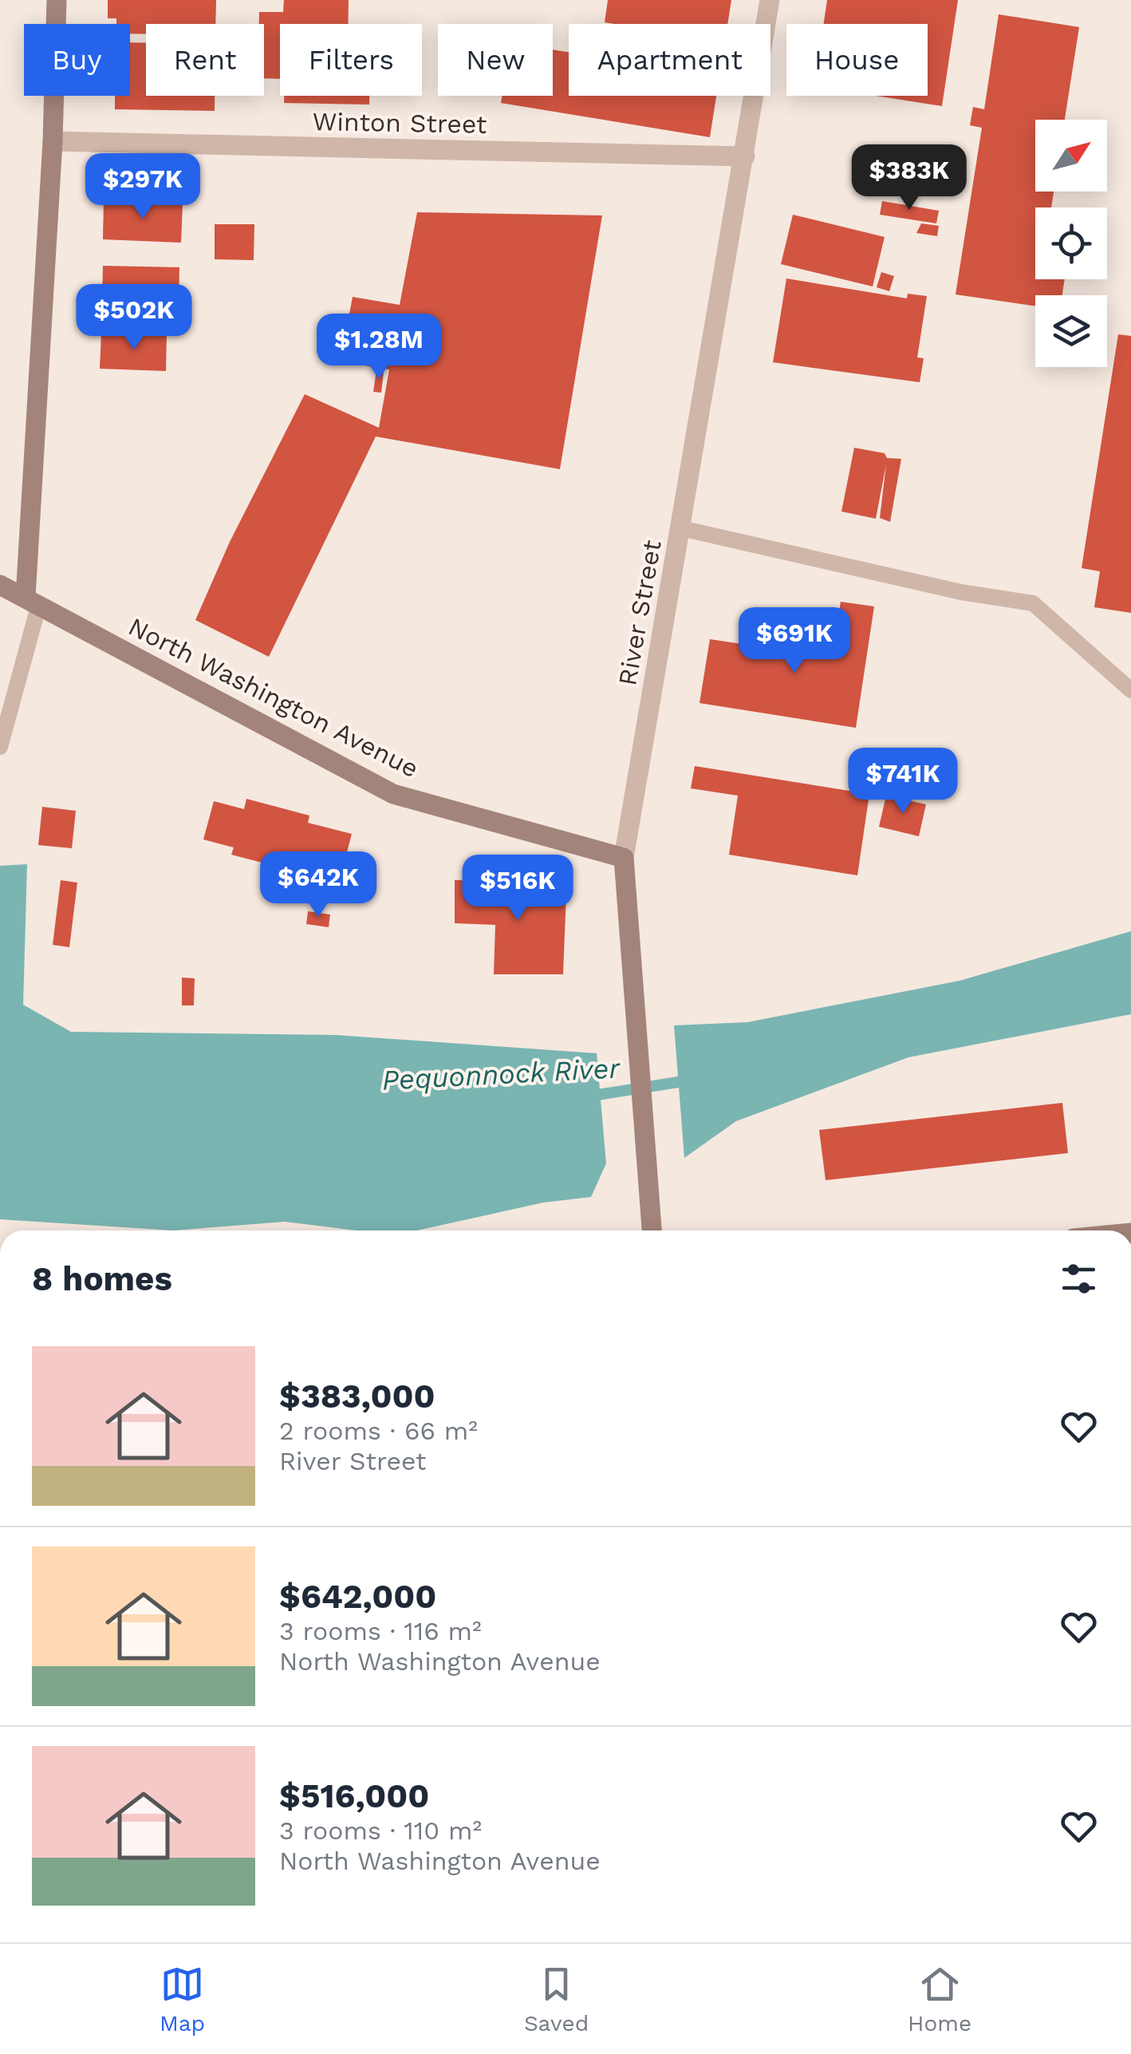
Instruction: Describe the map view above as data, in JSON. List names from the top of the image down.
{
  "streets": {
    "main road": ["River Street", "North Washington Avenue"],
    "street": ["Winton Street"]
  },
  "crossings": [
    ["Winton Street", "River Street"],
    ["River Street", "North Washington Avenue"]
  ],
  "water": ["Pequonnock River"],
  "north": "top right",
  "page": {
    "chip": [
      "Buy",
      "Rent",
      "Filters",
      "New",
      "Apartment",
      "House"
    ],
    "price": [
      "$383K",
      "$297K",
      "$502K",
      "$1.28M",
      "$691K",
      "$741K",
      "$642K",
      "$516K"
    ],
    "heading": "8 homes",
    "list": [
      {
        "name": "$383,000",
        "note": "2 rooms · 66 m² · River Street"
      },
      {
        "name": "$642,000",
        "note": "3 rooms · 116 m² · North Washington Avenue"
      },
      {
        "name": "$516,000",
        "note": "3 rooms · 110 m² · North Washington Avenue"
      }
    ],
    "tabs": ["Map", "Saved", "Home"]
  }
}
